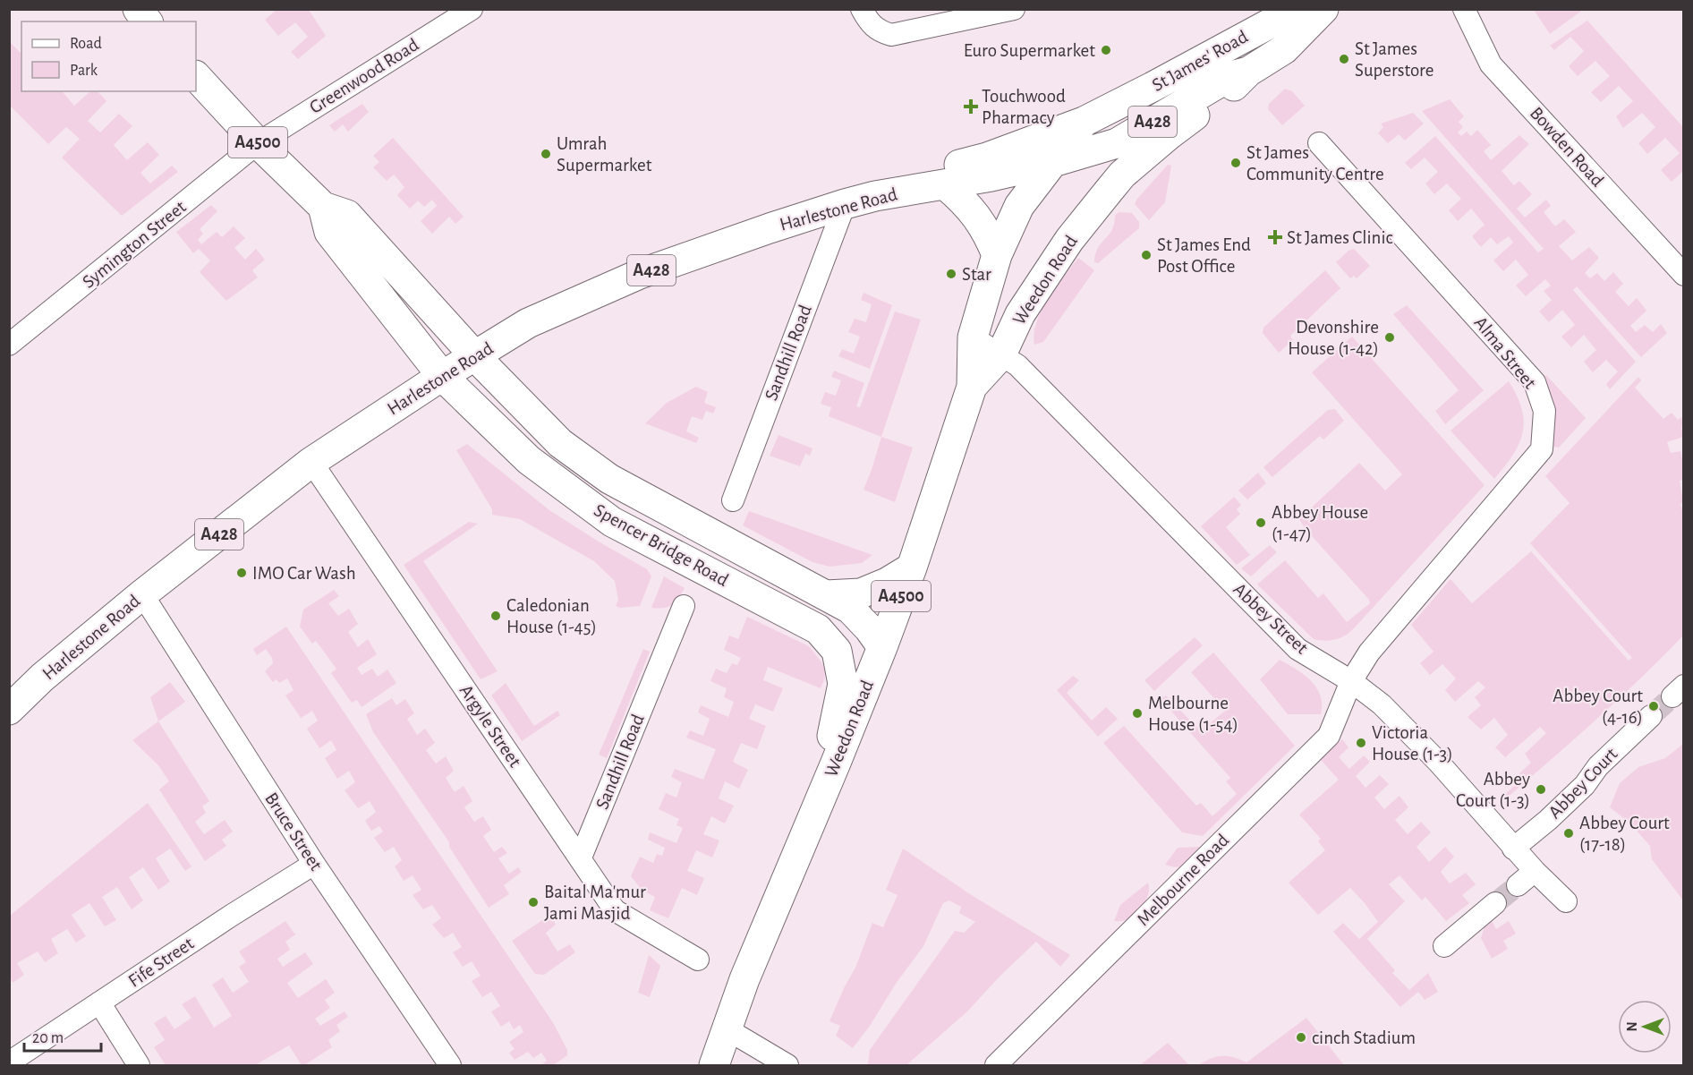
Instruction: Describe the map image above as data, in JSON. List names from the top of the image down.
{
  "streets": {
    "main road": [
      "St James' Road",
      "A428",
      "A4500",
      "Harlestone Road",
      "Weedon Road",
      "Spencer Bridge Road"
    ],
    "street": [
      "Greenwood Road",
      "Bowden Road",
      "Symington Street",
      "Sandhill Road",
      "Alma Street",
      "Abbey Street",
      "Argyle Street",
      "Abbey Court",
      "Bruce Street",
      "Melbourne Road",
      "Fife Street"
    ]
  },
  "crossings": [
    ["St James' Road", "A428"],
    ["St James' Road", "Harlestone Road"],
    ["St James' Road", "Weedon Road"],
    ["Greenwood Road", "Symington Street"],
    ["Greenwood Road", "Spencer Bridge Road"],
    ["A428", "Harlestone Road"],
    ["A428", "Weedon Road"],
    ["Harlestone Road", "Sandhill Road"],
    ["Harlestone Road", "Spencer Bridge Road"],
    ["Harlestone Road", "Argyle Street"],
    ["Harlestone Road", "Bruce Street"],
    ["Symington Street", "Spencer Bridge Road"],
    ["Weedon Road", "Spencer Bridge Road"],
    ["Weedon Road", "Abbey Street"],
    ["Sandhill Road", "Argyle Street"],
    ["Alma Street", "Abbey Street"],
    ["Alma Street", "Melbourne Road"],
    ["Abbey Street", "Abbey Court"],
    ["Abbey Street", "Melbourne Road"],
    ["Bruce Street", "Fife Street"]
  ],
  "places": {
    "other": [
      "Euro Supermarket",
      "St James Superstore",
      "Umrah Supermarket",
      "St James Community Centre",
      "St James End Post Office",
      "Star",
      "Devonshire House (1-42)",
      "Abbey House (1-47)",
      "IMO Car Wash",
      "Caledonian House (1-45)",
      "Abbey Court (4-16)",
      "Melbourne House (1-54)",
      "Victoria House (1-3)",
      "Abbey Court (1-3)",
      "Abbey Court (17-18)",
      "Baital Ma'mur Jami Masjid",
      "cinch Stadium"
    ],
    "health": ["Touchwood Pharmacy", "St James Clinic"]
  },
  "legend": ["Road", "Park"],
  "scale_bar": "20 m",
  "north": "left"
}
